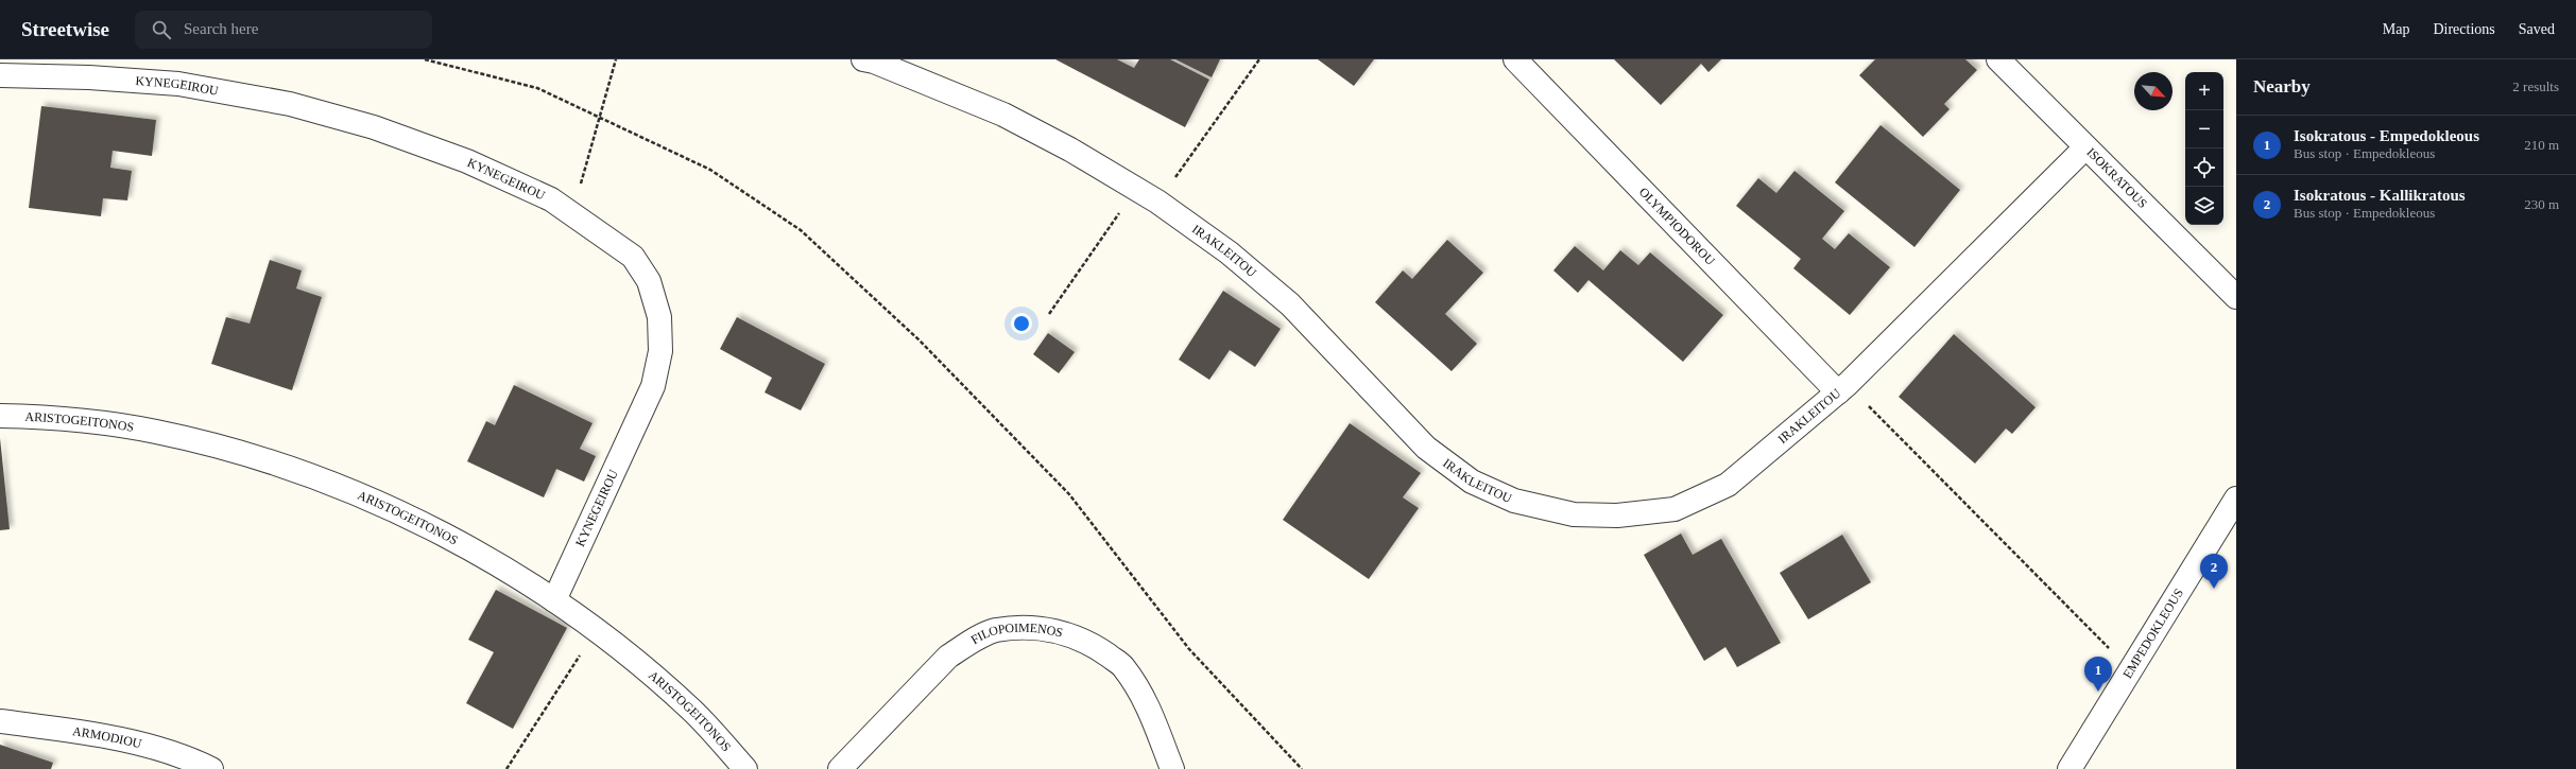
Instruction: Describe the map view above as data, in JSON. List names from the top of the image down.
{
  "streets": {
    "street": [
      "KYNEGEIROU",
      "ISOKRATOUS",
      "OLYMPIODOROU",
      "IRAKLEITOU",
      "ARISTOGEITONOS",
      "EMPEDOKLEOUS",
      "FILOPOIMENOS",
      "ARMODIOU"
    ]
  },
  "crossings": [
    ["KYNEGEIROU", "ARISTOGEITONOS"],
    ["ISOKRATOUS", "IRAKLEITOU"],
    ["OLYMPIODOROU", "IRAKLEITOU"]
  ],
  "north": "bottom right",
  "page": {
    "header": "Streetwise",
    "search": "Search here",
    "nav": ["Map", "Directions", "Saved"],
    "heading": ["Nearby", "2 results"],
    "map_buttons": ["+", "−"],
    "list": [
      {
        "mark": "1",
        "name": "Isokratous - Empedokleous",
        "note": "Bus stop · Empedokleous",
        "value": "210 m"
      },
      {
        "mark": "2",
        "name": "Isokratous - Kallikratous",
        "note": "Bus stop · Empedokleous",
        "value": "230 m"
      }
    ],
    "pins": ["2", "1"]
  }
}
